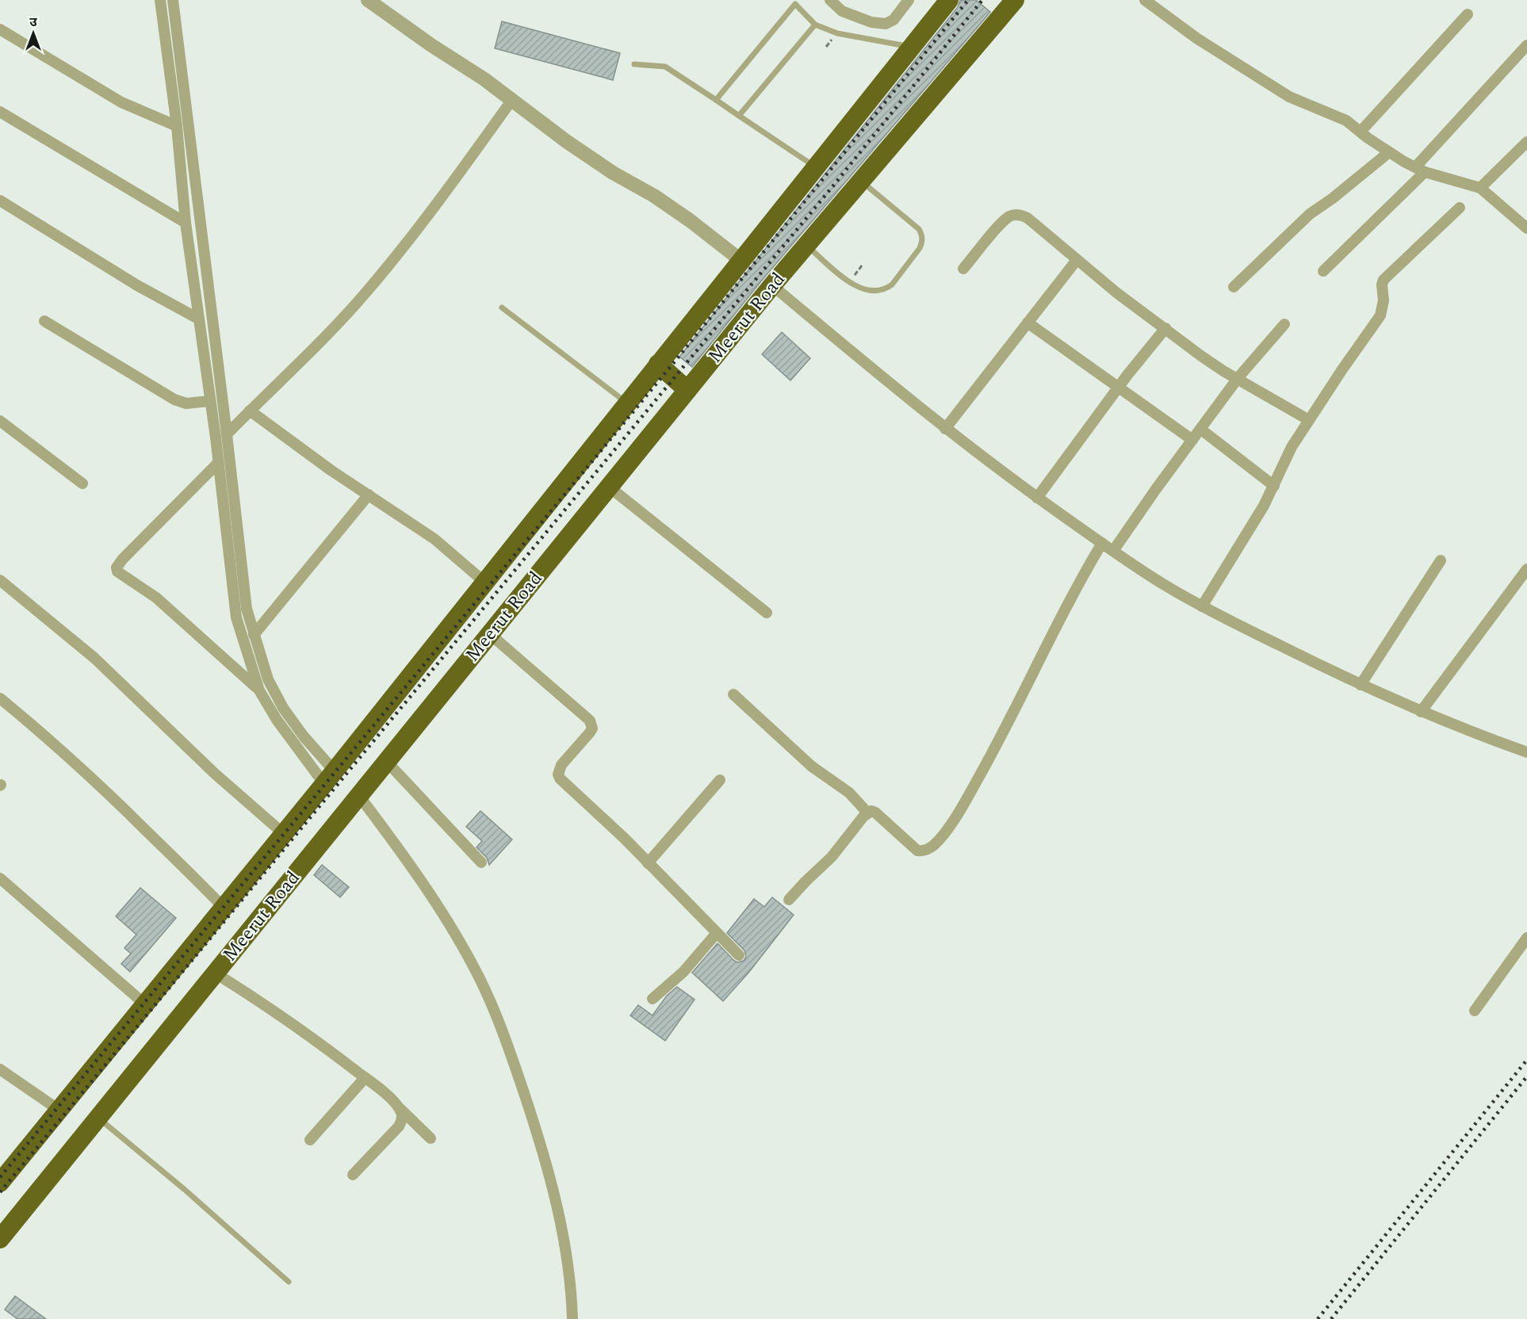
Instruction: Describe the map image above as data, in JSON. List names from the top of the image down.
{
  "streets": {
    "highway": ["Meerut Road"]
  },
  "north": "top"
}
